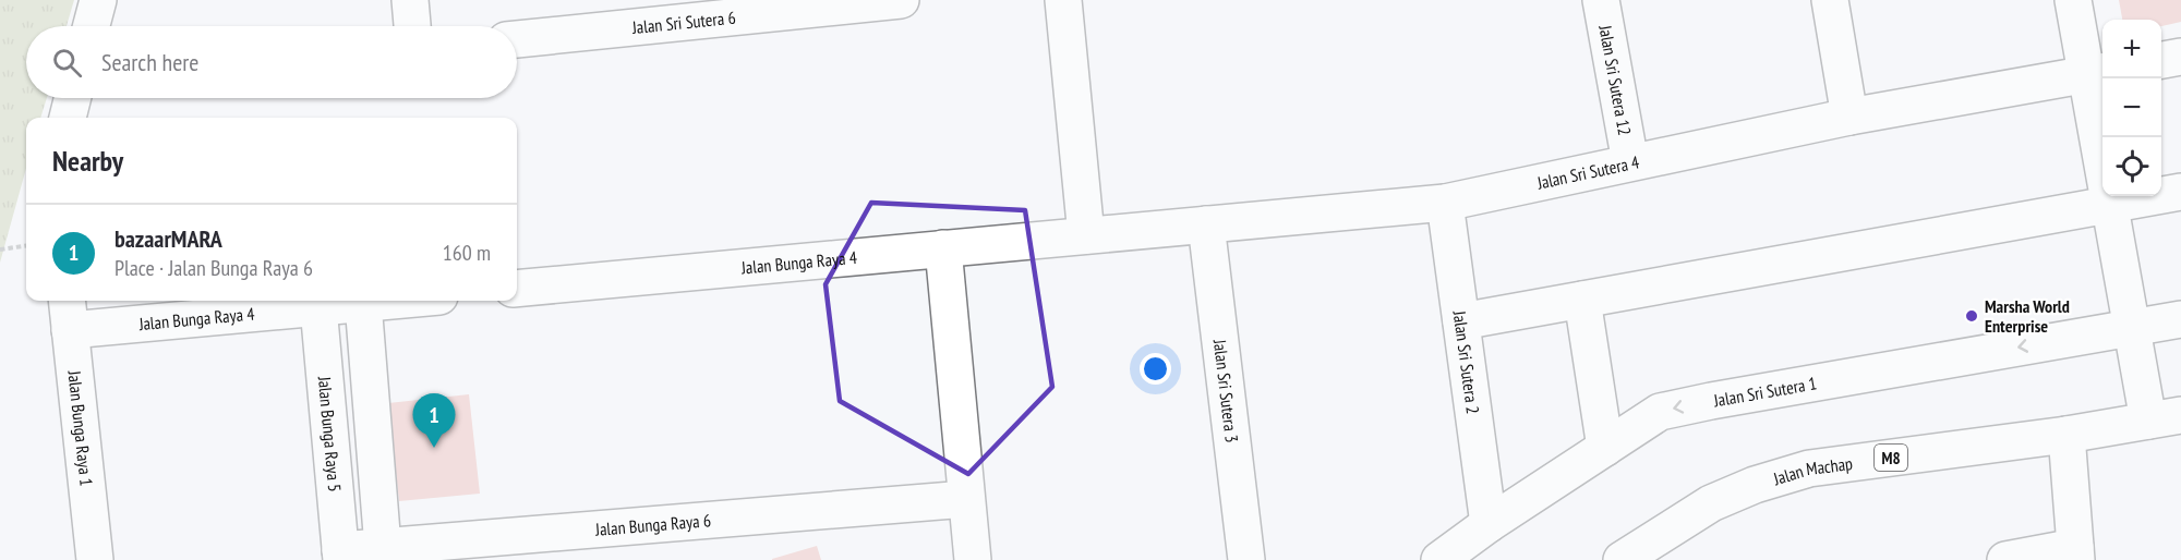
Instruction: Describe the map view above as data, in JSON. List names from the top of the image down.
{
  "streets": {
    "street": [
      "Jalan Sri Sutera 6",
      "Jalan Sri Sutera 12",
      "Jalan Sri Sutera 4",
      "Jalan Bunga Raya 4",
      "Jalan Sri Sutera 2",
      "Jalan Sri Sutera 1",
      "Jalan Sri Sutera 3",
      "Jalan Bunga Raya 1",
      "Jalan Bunga Raya 5",
      "M8",
      "Jalan Machap",
      "Jalan Bunga Raya 6"
    ]
  },
  "crossings": [
    ["Jalan Sri Sutera 12", "Jalan Sri Sutera 4"],
    ["Jalan Sri Sutera 4", "Jalan Bunga Raya 4"],
    ["Jalan Sri Sutera 4", "Jalan Sri Sutera 2"],
    ["Jalan Sri Sutera 4", "Jalan Sri Sutera 3"],
    ["Jalan Bunga Raya 4", "Jalan Bunga Raya 1"],
    ["Jalan Bunga Raya 4", "Jalan Bunga Raya 5"],
    ["Jalan Sri Sutera 2", "Jalan Sri Sutera 1"],
    ["Jalan Bunga Raya 5", "Jalan Bunga Raya 6"]
  ],
  "places": ["Marsha World Enterprise"],
  "page": {
    "map_buttons": ["+", "−"],
    "search": "Search here",
    "heading": "Nearby",
    "list": [
      {
        "mark": "1",
        "name": "bazaarMARA",
        "note": "Place · Jalan Bunga Raya 6",
        "value": "160 m"
      }
    ],
    "pins": "1"
  }
}
